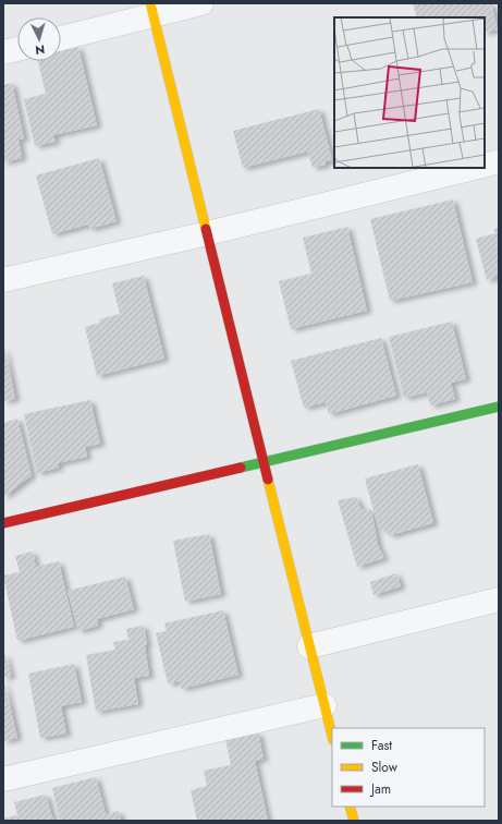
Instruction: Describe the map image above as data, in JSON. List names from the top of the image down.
{
  "legend": ["Fast", "Slow", "Jam"],
  "north": "bottom"
}
